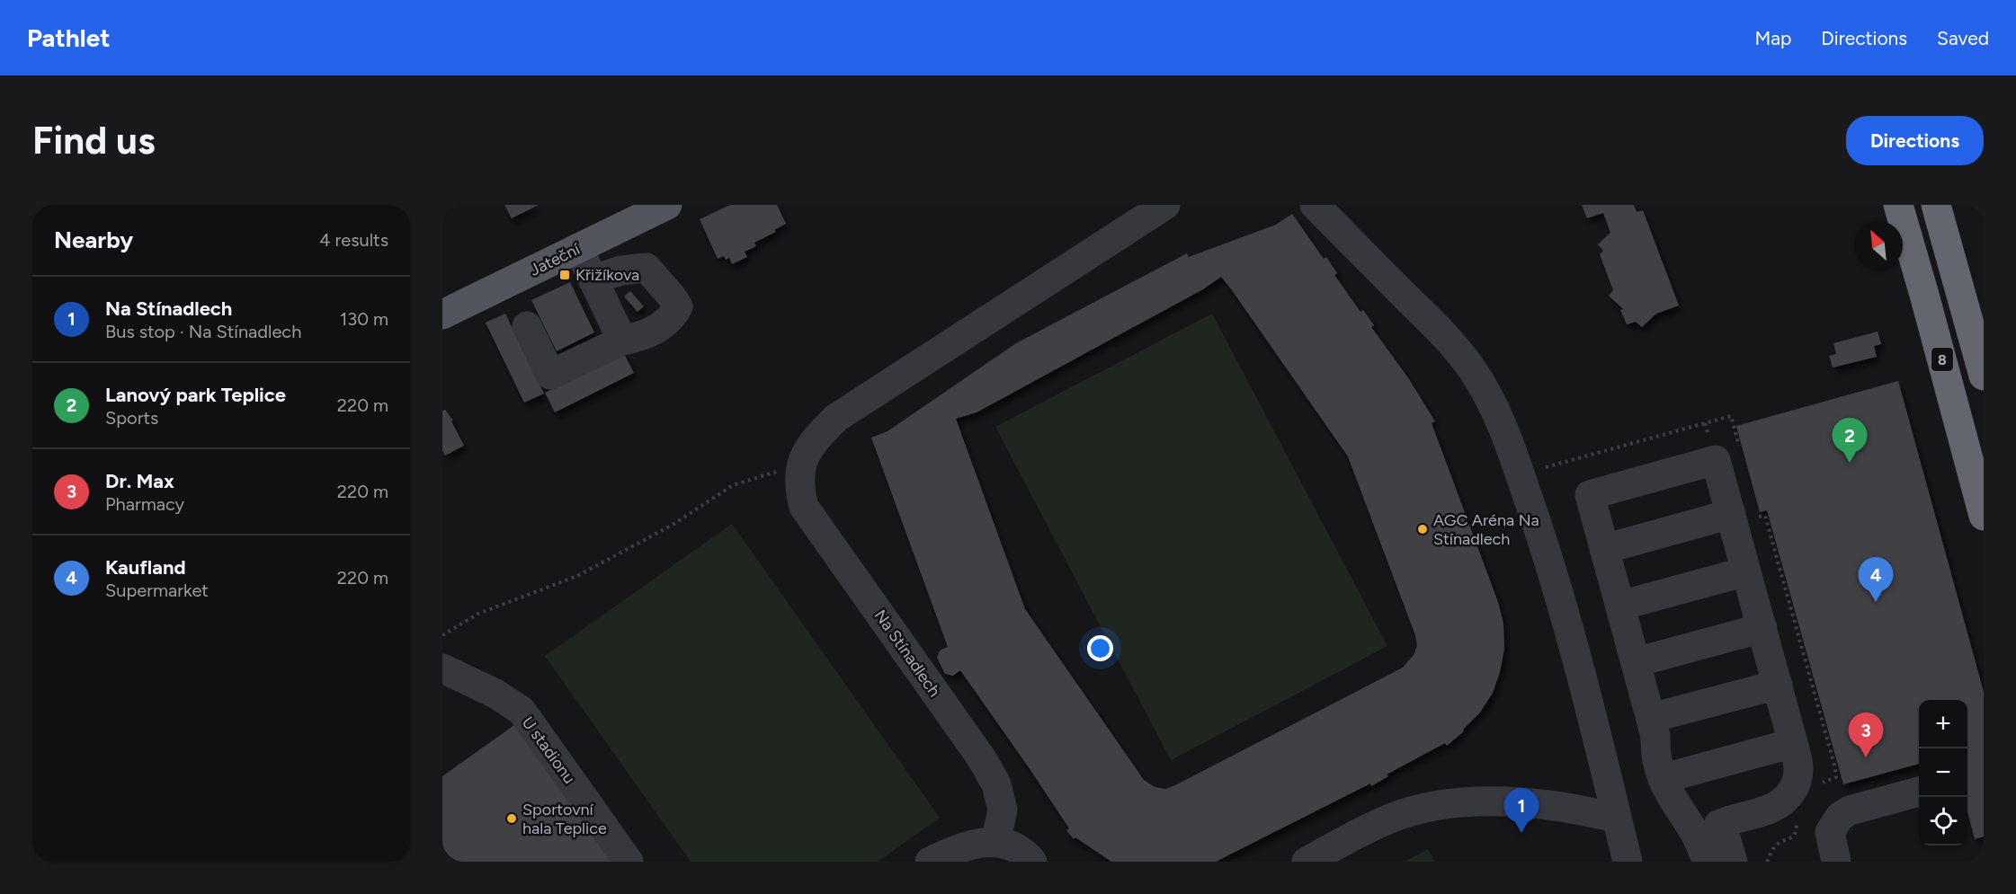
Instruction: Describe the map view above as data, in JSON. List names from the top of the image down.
{
  "streets": {
    "highway": ["8"],
    "main road": ["Jateční"],
    "street": ["Na Stínadlech", "U stadionu"]
  },
  "places": {
    "transit": ["Křižíkova"],
    "other": ["AGC Aréna Na Stínadlech", "Sportovní hala Teplice"]
  },
  "north": "top left",
  "page": {
    "header": "Pathlet",
    "nav": ["Map", "Directions", "Saved"],
    "buttons": "Directions",
    "title": "Find us",
    "heading": ["Nearby", "4 results"],
    "list": [
      {
        "mark": "1",
        "name": "Na Stínadlech",
        "note": "Bus stop · Na Stínadlech",
        "value": "130 m"
      },
      {
        "mark": "2",
        "name": "Lanový park Teplice",
        "note": "Sports",
        "value": "220 m"
      },
      {
        "mark": "3",
        "name": "Dr. Max",
        "note": "Pharmacy",
        "value": "220 m"
      },
      {
        "mark": "4",
        "name": "Kaufland",
        "note": "Supermarket",
        "value": "220 m"
      }
    ],
    "pins": [
      "2",
      "4",
      "3",
      "1"
    ],
    "map_buttons": ["+", "−"]
  }
}
